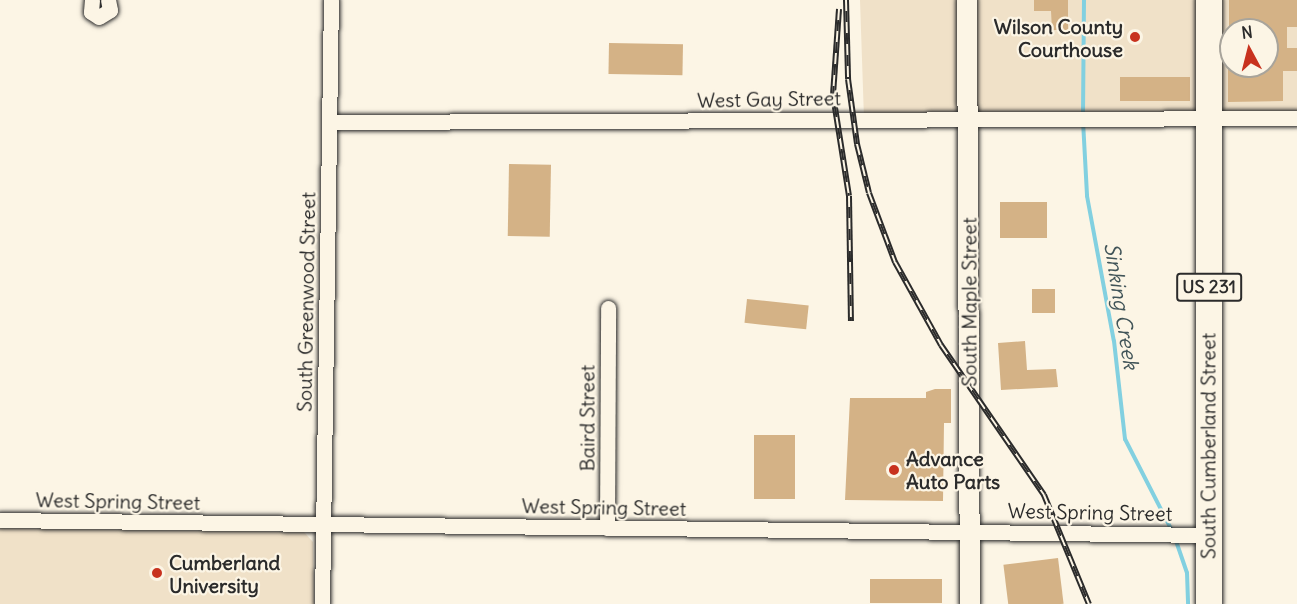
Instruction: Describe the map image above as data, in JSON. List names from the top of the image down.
{
  "streets": {
    "main road": ["US 231", "South Cumberland Street"],
    "street": [
      "West Gay Street",
      "South Greenwood Street",
      "South Maple Street",
      "Baird Street",
      "West Spring Street"
    ]
  },
  "crossings": [
    ["West Gay Street", "South Greenwood Street"],
    ["West Gay Street", "South Maple Street"],
    ["West Gay Street", "South Cumberland Street"],
    ["South Greenwood Street", "West Spring Street"],
    ["South Maple Street", "West Spring Street"],
    ["Baird Street", "West Spring Street"],
    ["South Cumberland Street", "West Spring Street"]
  ],
  "water": ["Sinking Creek"],
  "places": ["Wilson County Courthouse", "Advance Auto Parts", "Cumberland University"],
  "north": "top"
}
